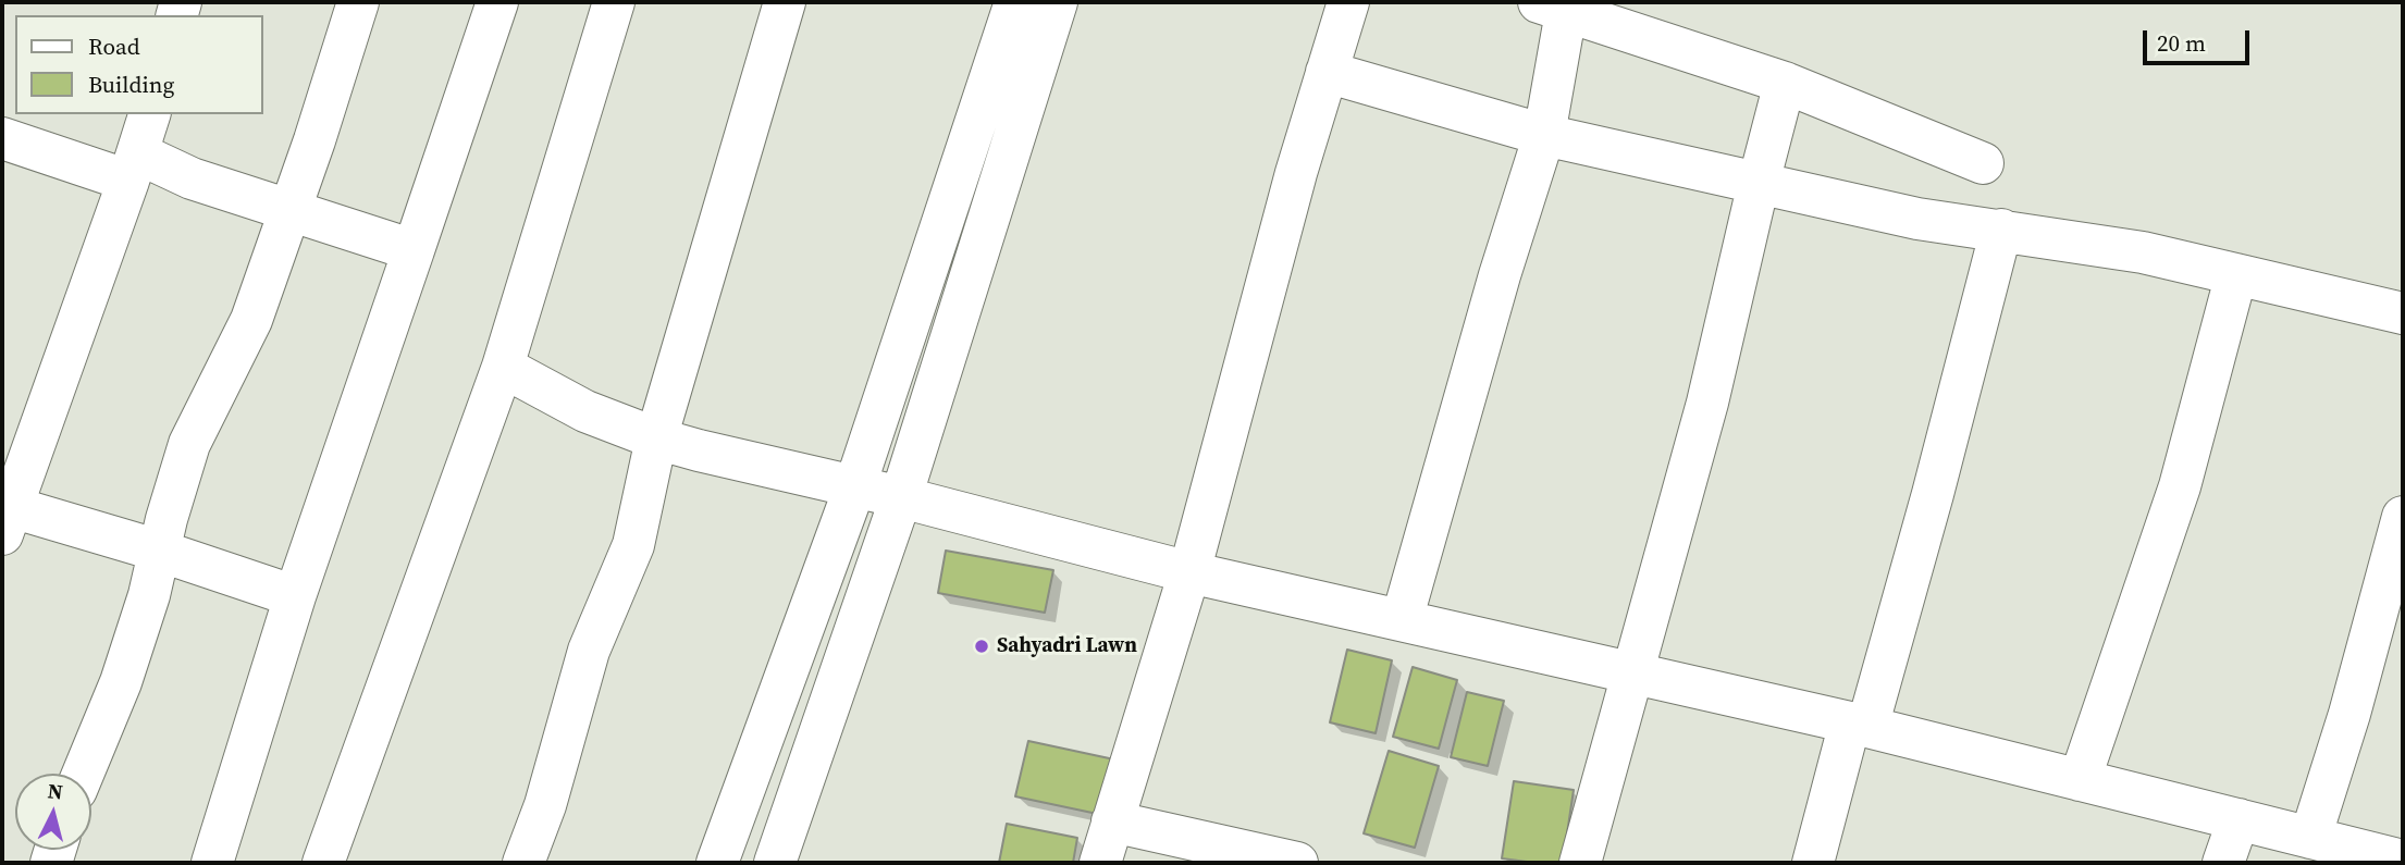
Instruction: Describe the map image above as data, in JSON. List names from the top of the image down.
{
  "places": ["Sahyadri Lawn"],
  "legend": ["Road", "Building"],
  "scale_bar": "20 m",
  "north": "top"
}
